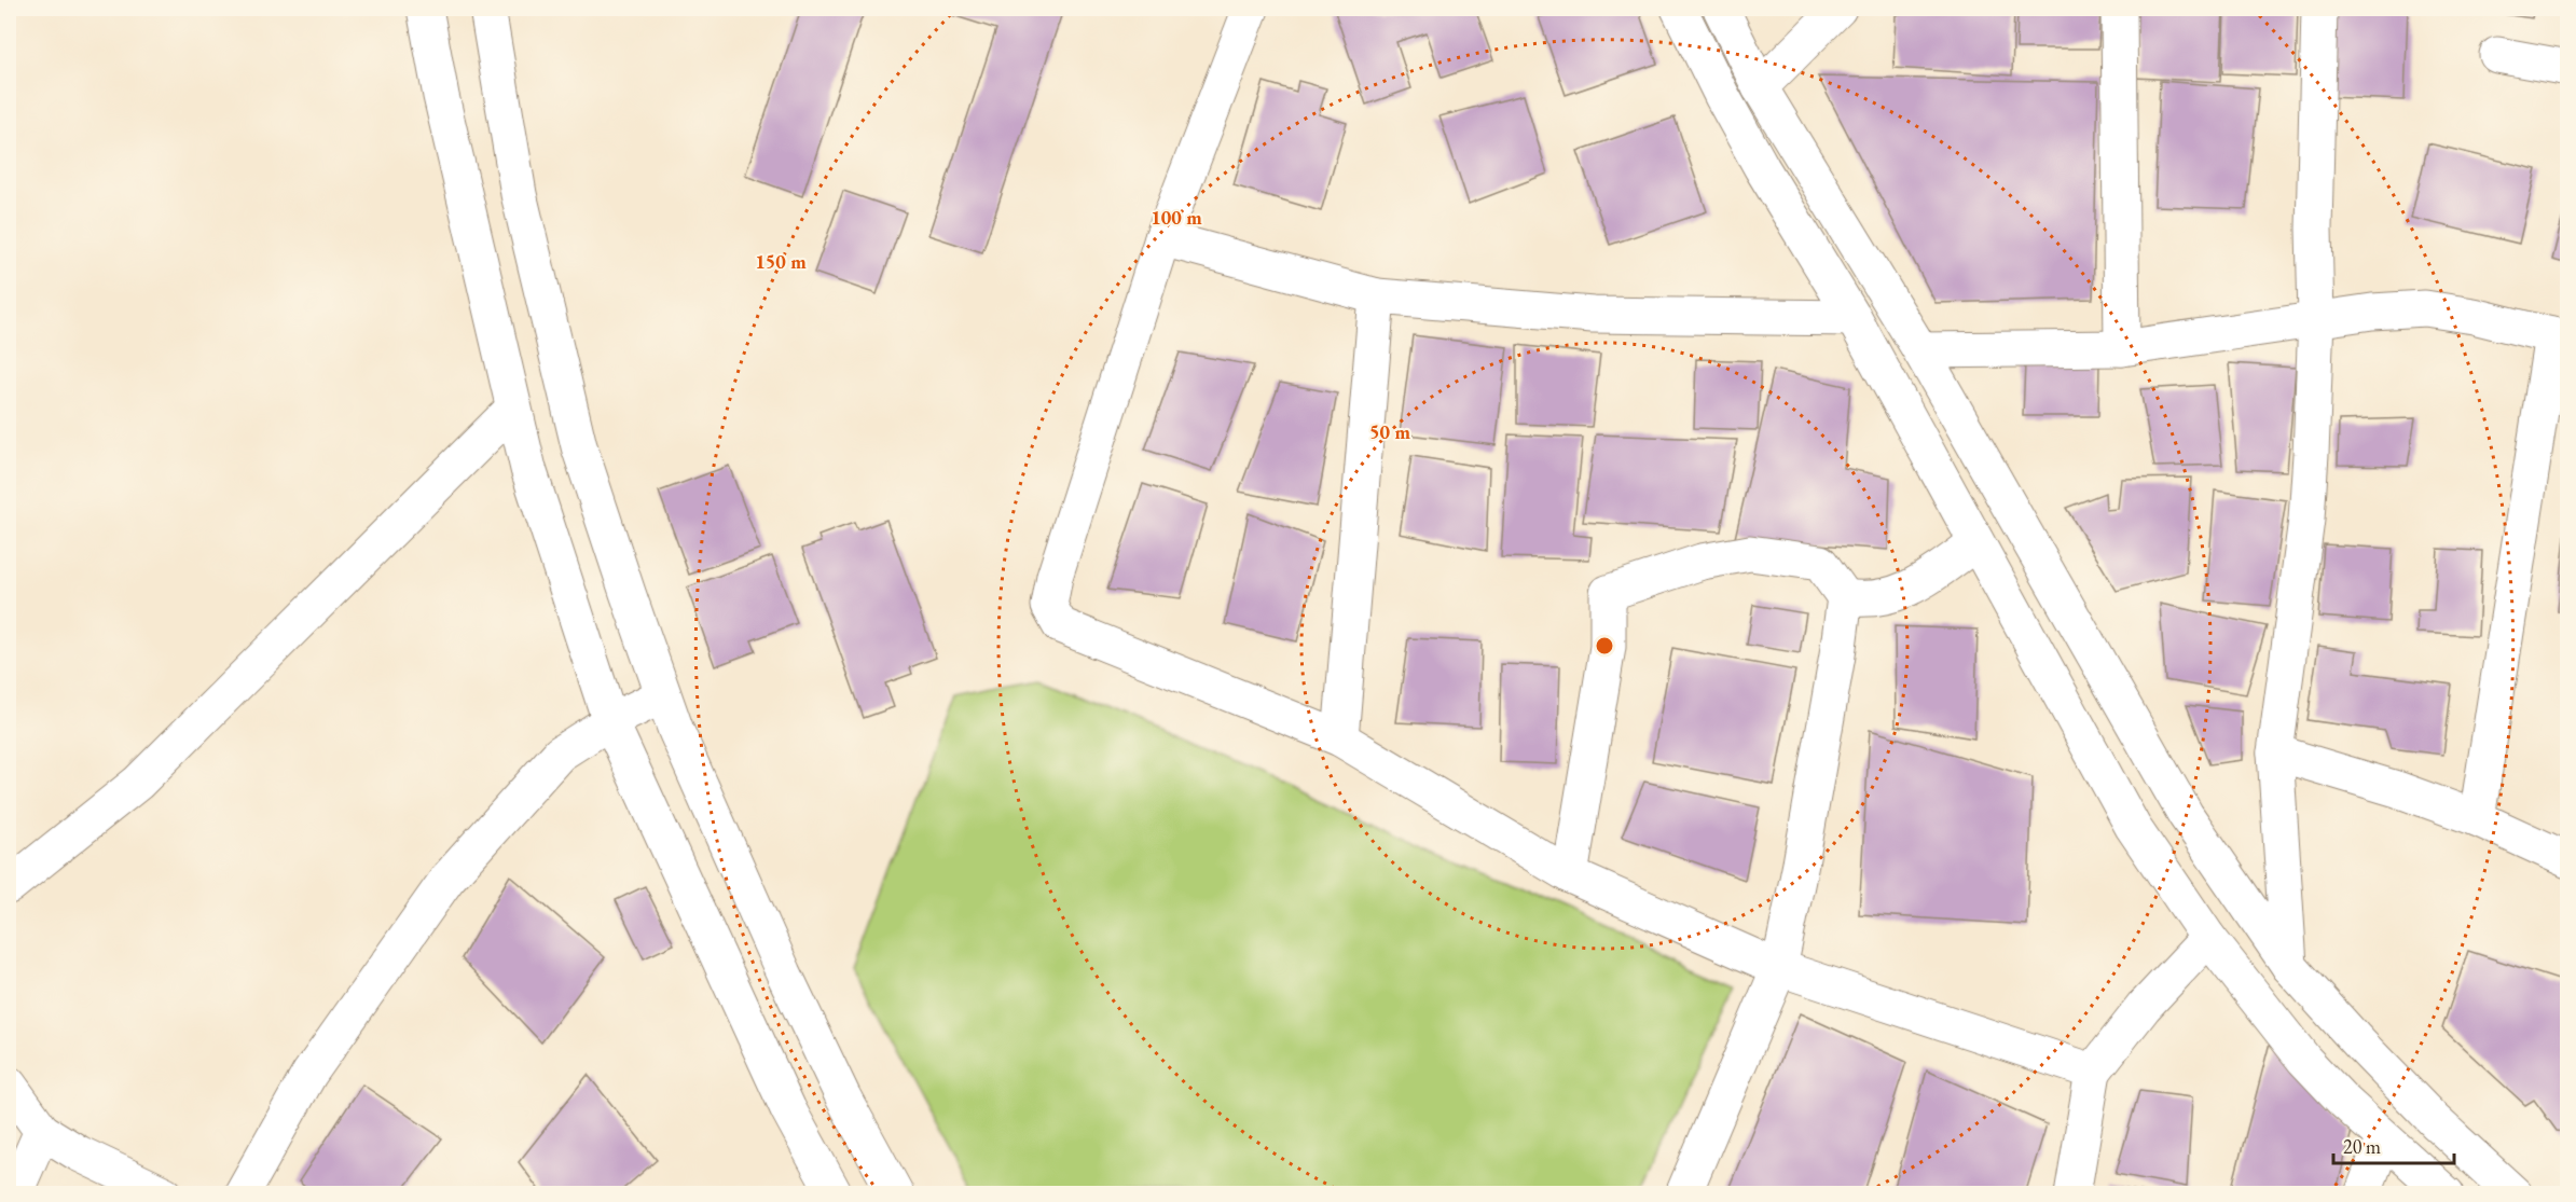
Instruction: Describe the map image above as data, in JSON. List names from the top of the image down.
{
  "scale_bar": "20 m",
  "rings": ["100 m", "150 m", "50 m"]
}
